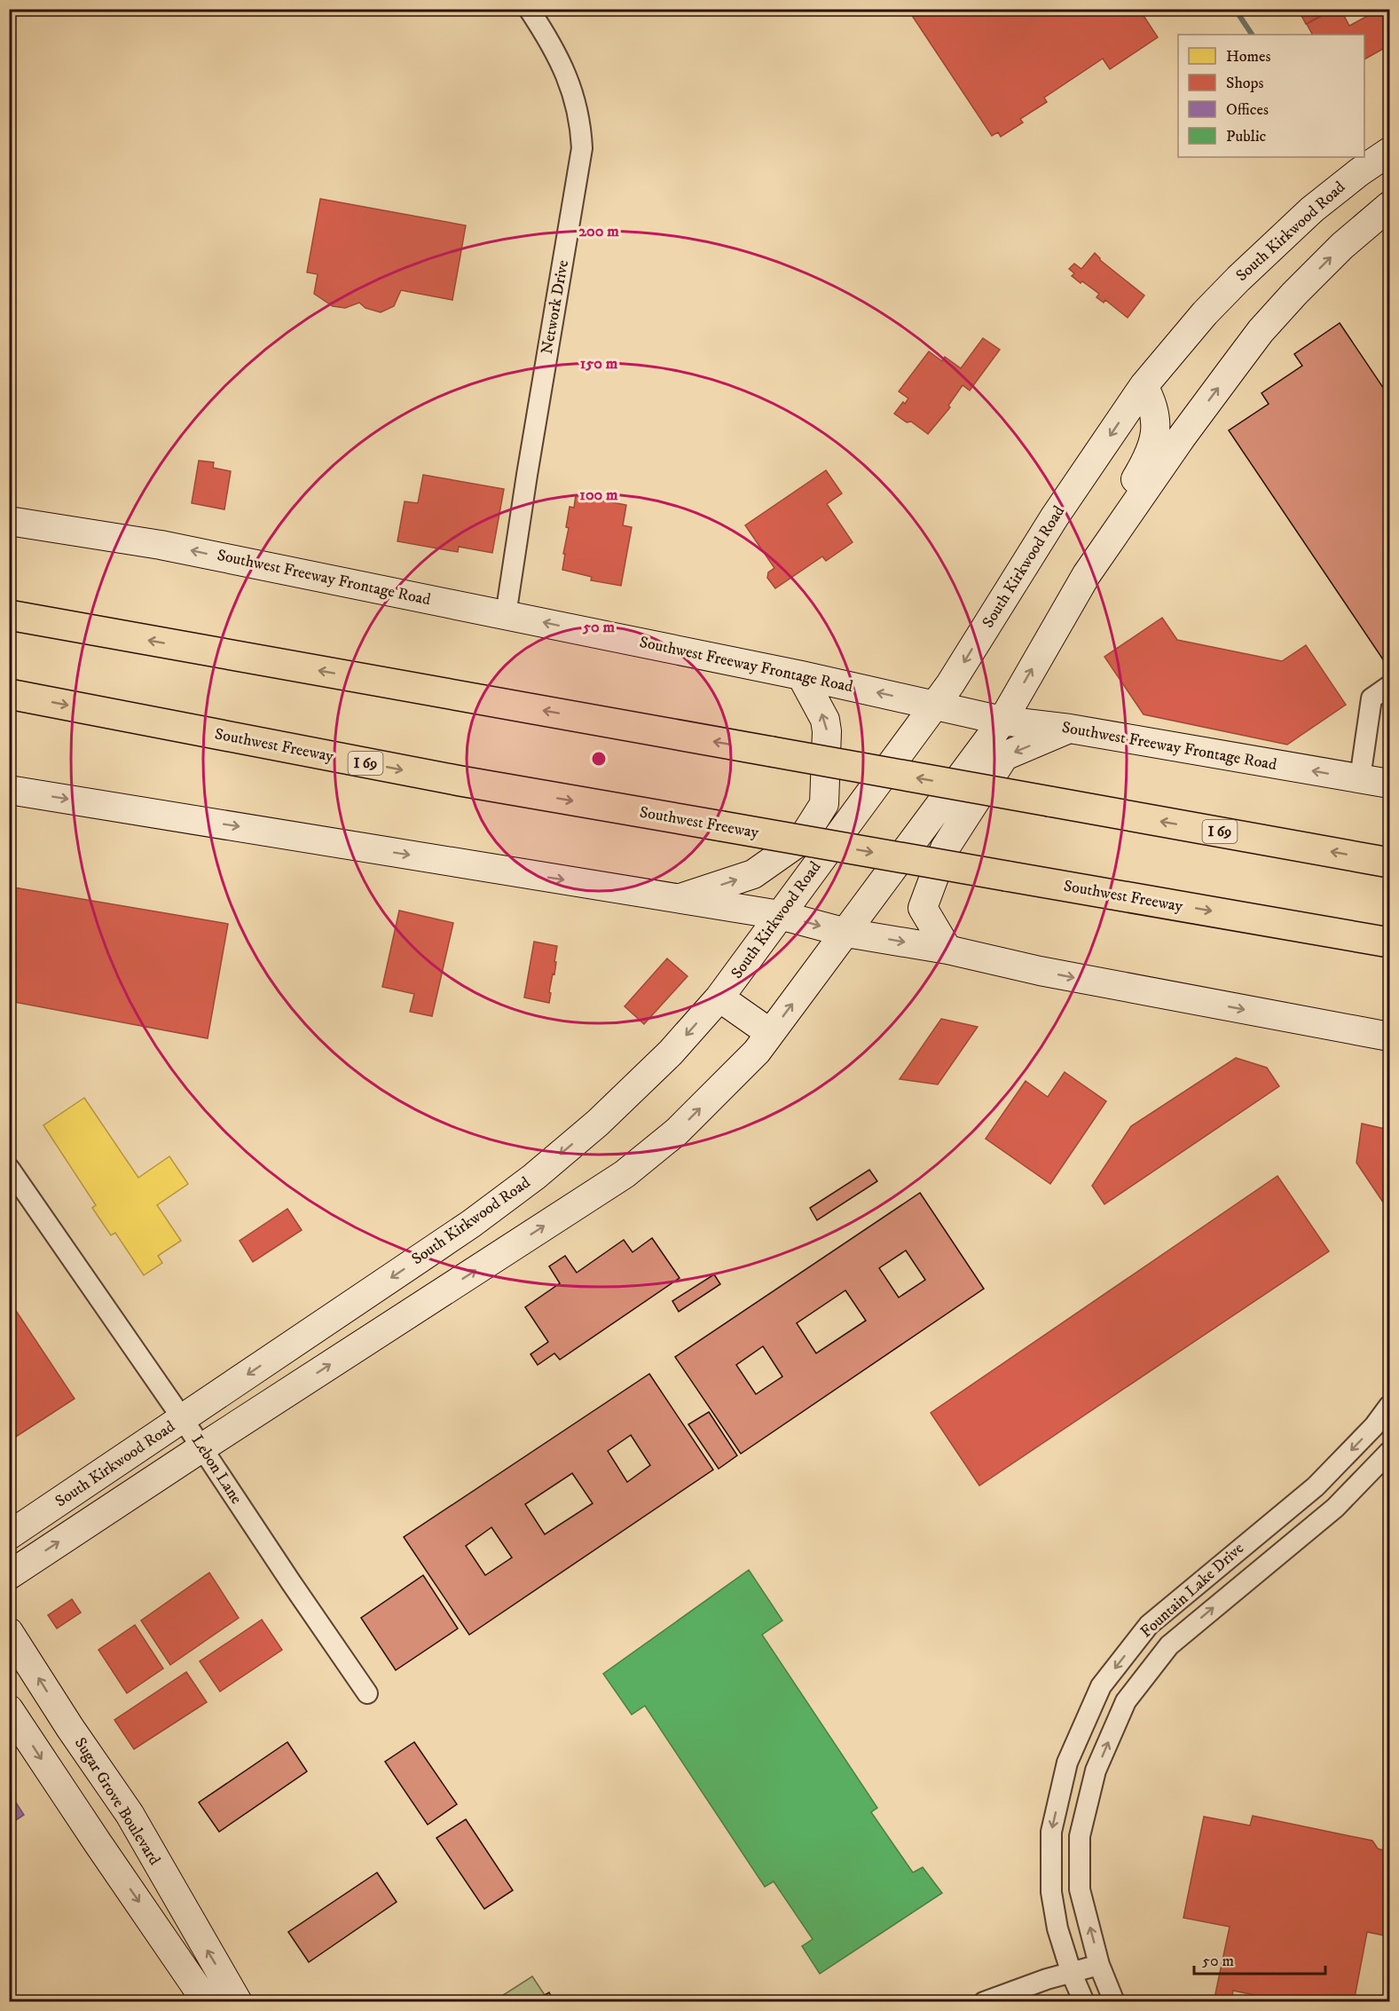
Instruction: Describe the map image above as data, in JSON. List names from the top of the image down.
{
  "streets": {
    "highway": ["Southwest Freeway", "I 69"],
    "main road": ["South Kirkwood Road", "Southwest Freeway Frontage Road", "Sugar Grove Boulevard"],
    "street": ["Network Drive", "Lebon Lane", "Fountain Lake Drive"]
  },
  "crossings": [
    ["South Kirkwood Road", "Southwest Freeway Frontage Road"],
    ["South Kirkwood Road", "Lebon Lane"],
    ["Network Drive", "Southwest Freeway Frontage Road"]
  ],
  "legend": [
    "Homes",
    "Shops",
    "Offices",
    "Public"
  ],
  "scale_bar": "50 m",
  "rings": [
    "200 m",
    "150 m",
    "100 m",
    "50 m"
  ]
}
